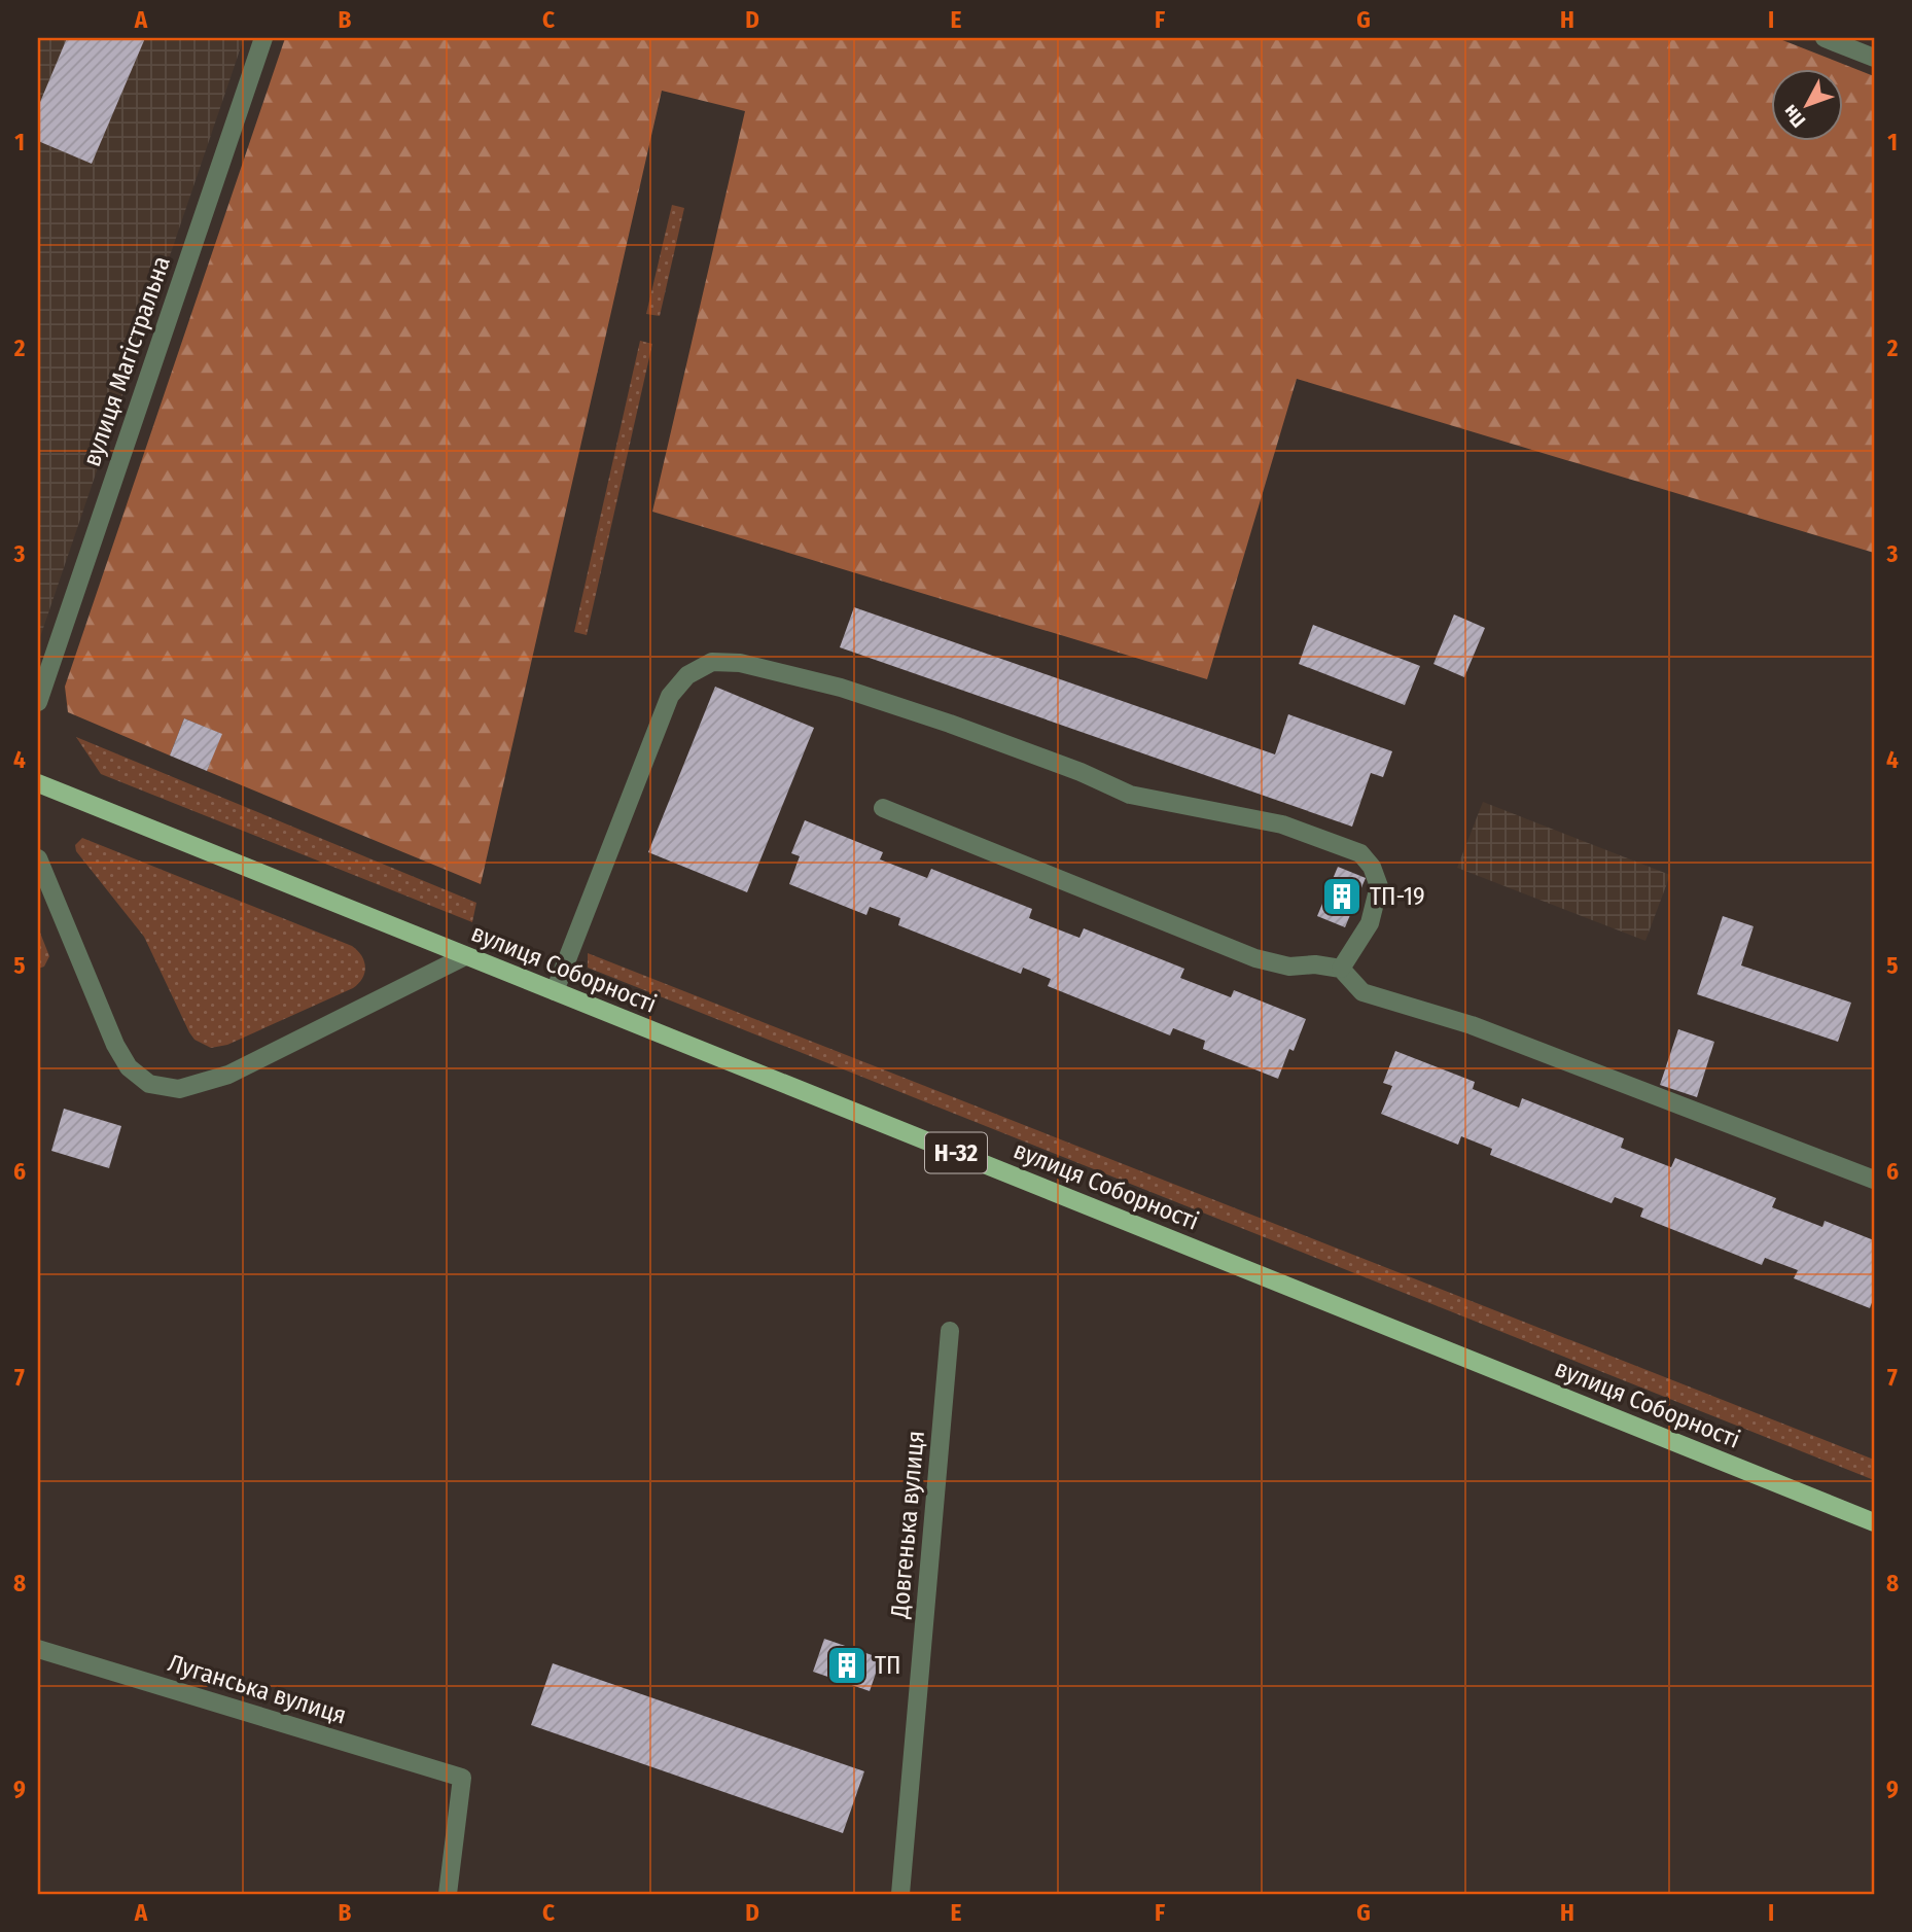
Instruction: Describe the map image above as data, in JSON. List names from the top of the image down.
{
  "streets": {
    "main road": ["вулиця Соборності", "Н-32"],
    "street": ["вулиця Магістральна", "Довгенька вулиця", "Луганська вулиця"]
  },
  "places": {
    "building": ["ТП-19", "ТП"]
  },
  "north": "bottom left",
  "grid": {
    "columns": [
      "A",
      "B",
      "C",
      "D",
      "E",
      "F",
      "G",
      "H",
      "I"
    ],
    "rows": [
      "1",
      "2",
      "3",
      "4",
      "5",
      "6",
      "7",
      "8",
      "9"
    ]
  }
}
